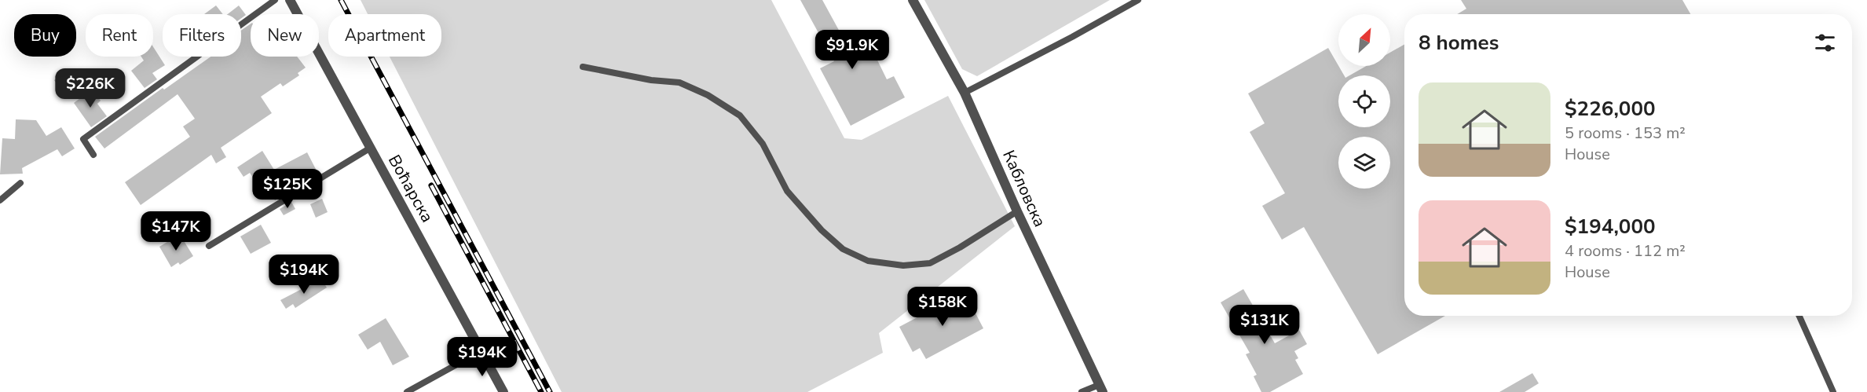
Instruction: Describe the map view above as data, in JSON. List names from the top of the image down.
{
  "streets": {
    "street": ["Воћарска", "Кабловска"]
  },
  "north": "top right",
  "page": {
    "chip": [
      "Buy",
      "Rent",
      "Filters",
      "New",
      "Apartment"
    ],
    "heading": "8 homes",
    "price": [
      "$91.9K",
      "$226K",
      "$125K",
      "$147K",
      "$194K",
      "$158K",
      "$131K",
      "$194K"
    ],
    "list": [
      {
        "name": "$226,000",
        "note": "5 rooms · 153 m² · House"
      },
      {
        "name": "$194,000",
        "note": "4 rooms · 112 m² · House"
      }
    ]
  }
}
